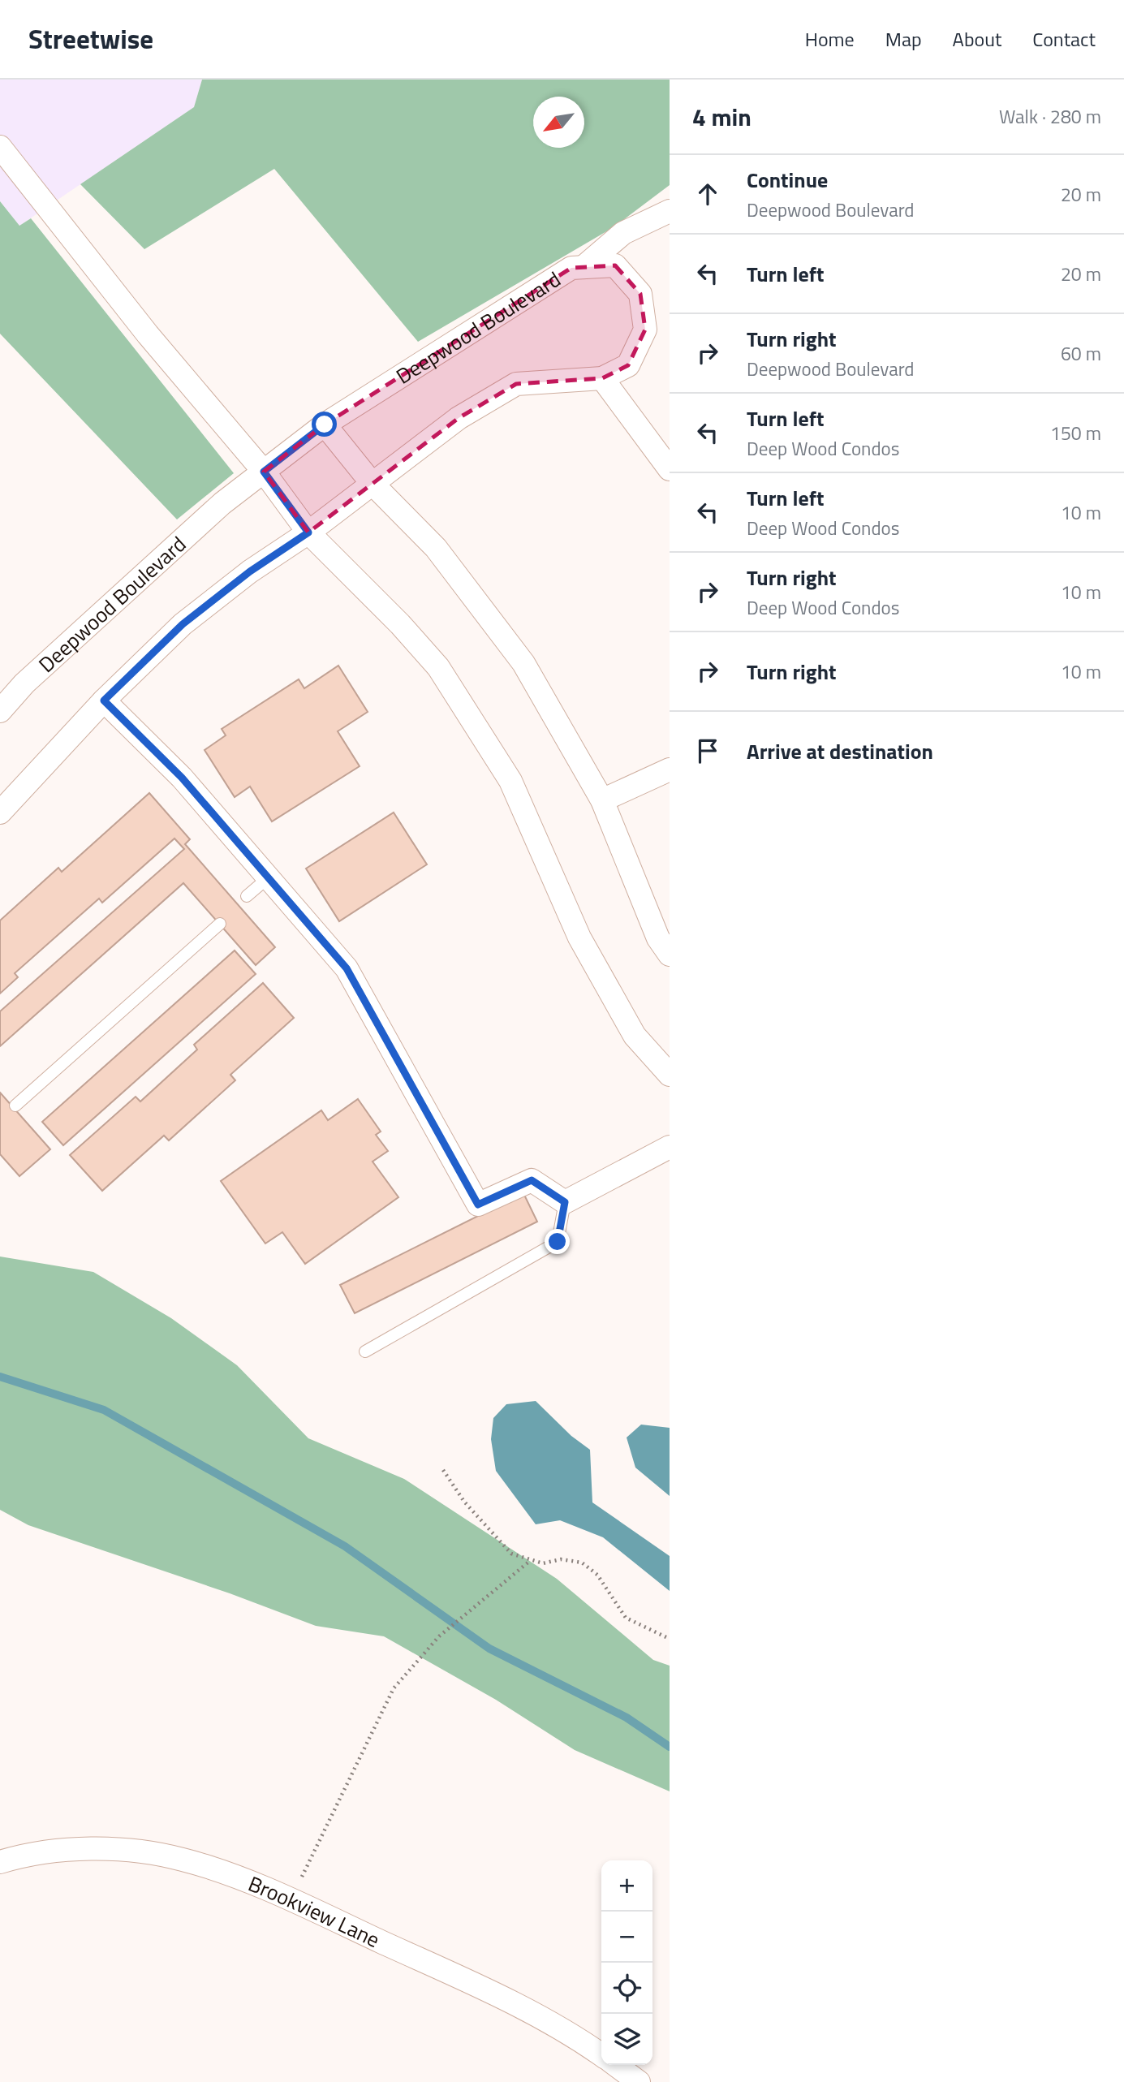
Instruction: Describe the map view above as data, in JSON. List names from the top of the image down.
{
  "streets": {
    "street": ["Deepwood Boulevard", "Brookview Lane"]
  },
  "north": "bottom left",
  "page": {
    "header": "Streetwise",
    "nav": [
      "Home",
      "Map",
      "About",
      "Contact"
    ],
    "heading": ["4 min", "Walk · 280 m"],
    "list": [
      ["Continue", "Deepwood Boulevard", "20 m"],
      ["Turn left", "20 m"],
      ["Turn right", "Deepwood Boulevard", "60 m"],
      ["Turn left", "Deep Wood Condos", "150 m"],
      ["Turn left", "Deep Wood Condos", "10 m"],
      ["Turn right", "Deep Wood Condos", "10 m"],
      ["Turn right", "10 m"],
      "Arrive at destination"
    ],
    "map_buttons": ["+", "−"]
  }
}
